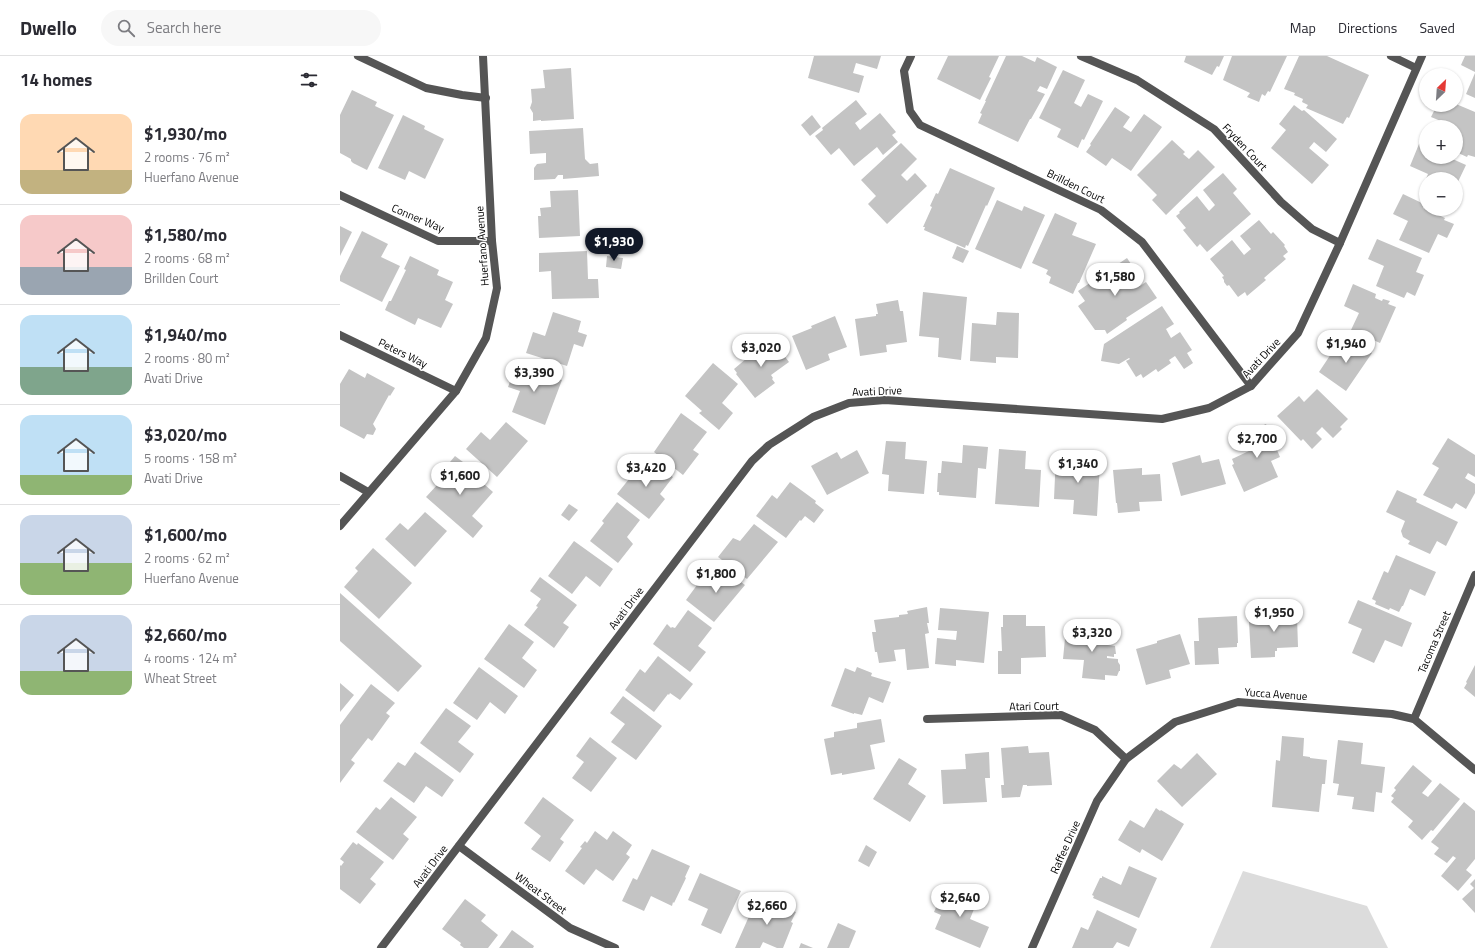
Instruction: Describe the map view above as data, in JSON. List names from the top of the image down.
{
  "streets": {
    "street": [
      "Fryden Court",
      "Brillden Court",
      "Conner Way",
      "Huerfano Avenue",
      "Peters Way",
      "Avati Drive",
      "Tacoma Street",
      "Yucca Avenue",
      "Atari Court",
      "Raffee Drive",
      "Wheat Street"
    ]
  },
  "crossings": [
    ["Fryden Court", "Avati Drive"],
    ["Brillden Court", "Avati Drive"],
    ["Conner Way", "Huerfano Avenue"],
    ["Huerfano Avenue", "Peters Way"],
    ["Avati Drive", "Wheat Street"],
    ["Tacoma Street", "Yucca Avenue"],
    ["Yucca Avenue", "Atari Court"],
    ["Yucca Avenue", "Raffee Drive"],
    ["Atari Court", "Raffee Drive"]
  ],
  "north": "top right",
  "page": {
    "header": "Dwello",
    "search": "Search here",
    "nav": ["Map", "Directions", "Saved"],
    "heading": "14 homes",
    "map_buttons": ["+", "−"],
    "list": [
      {
        "name": "$1,930/mo",
        "note": "2 rooms · 76 m² · Huerfano Avenue"
      },
      {
        "name": "$1,580/mo",
        "note": "2 rooms · 68 m² · Brillden Court"
      },
      {
        "name": "$1,940/mo",
        "note": "2 rooms · 80 m² · Avati Drive"
      },
      {
        "name": "$3,020/mo",
        "note": "5 rooms · 158 m² · Avati Drive"
      },
      {
        "name": "$1,600/mo",
        "note": "2 rooms · 62 m² · Huerfano Avenue"
      },
      {
        "name": "$2,660/mo",
        "note": "4 rooms · 124 m² · Wheat Street"
      }
    ],
    "price": [
      "$1,930",
      "$1,580",
      "$1,940",
      "$3,020",
      "$3,390",
      "$2,700",
      "$1,340",
      "$3,420",
      "$1,600",
      "$1,800",
      "$1,950",
      "$3,320",
      "$2,640",
      "$2,660"
    ]
  }
}
